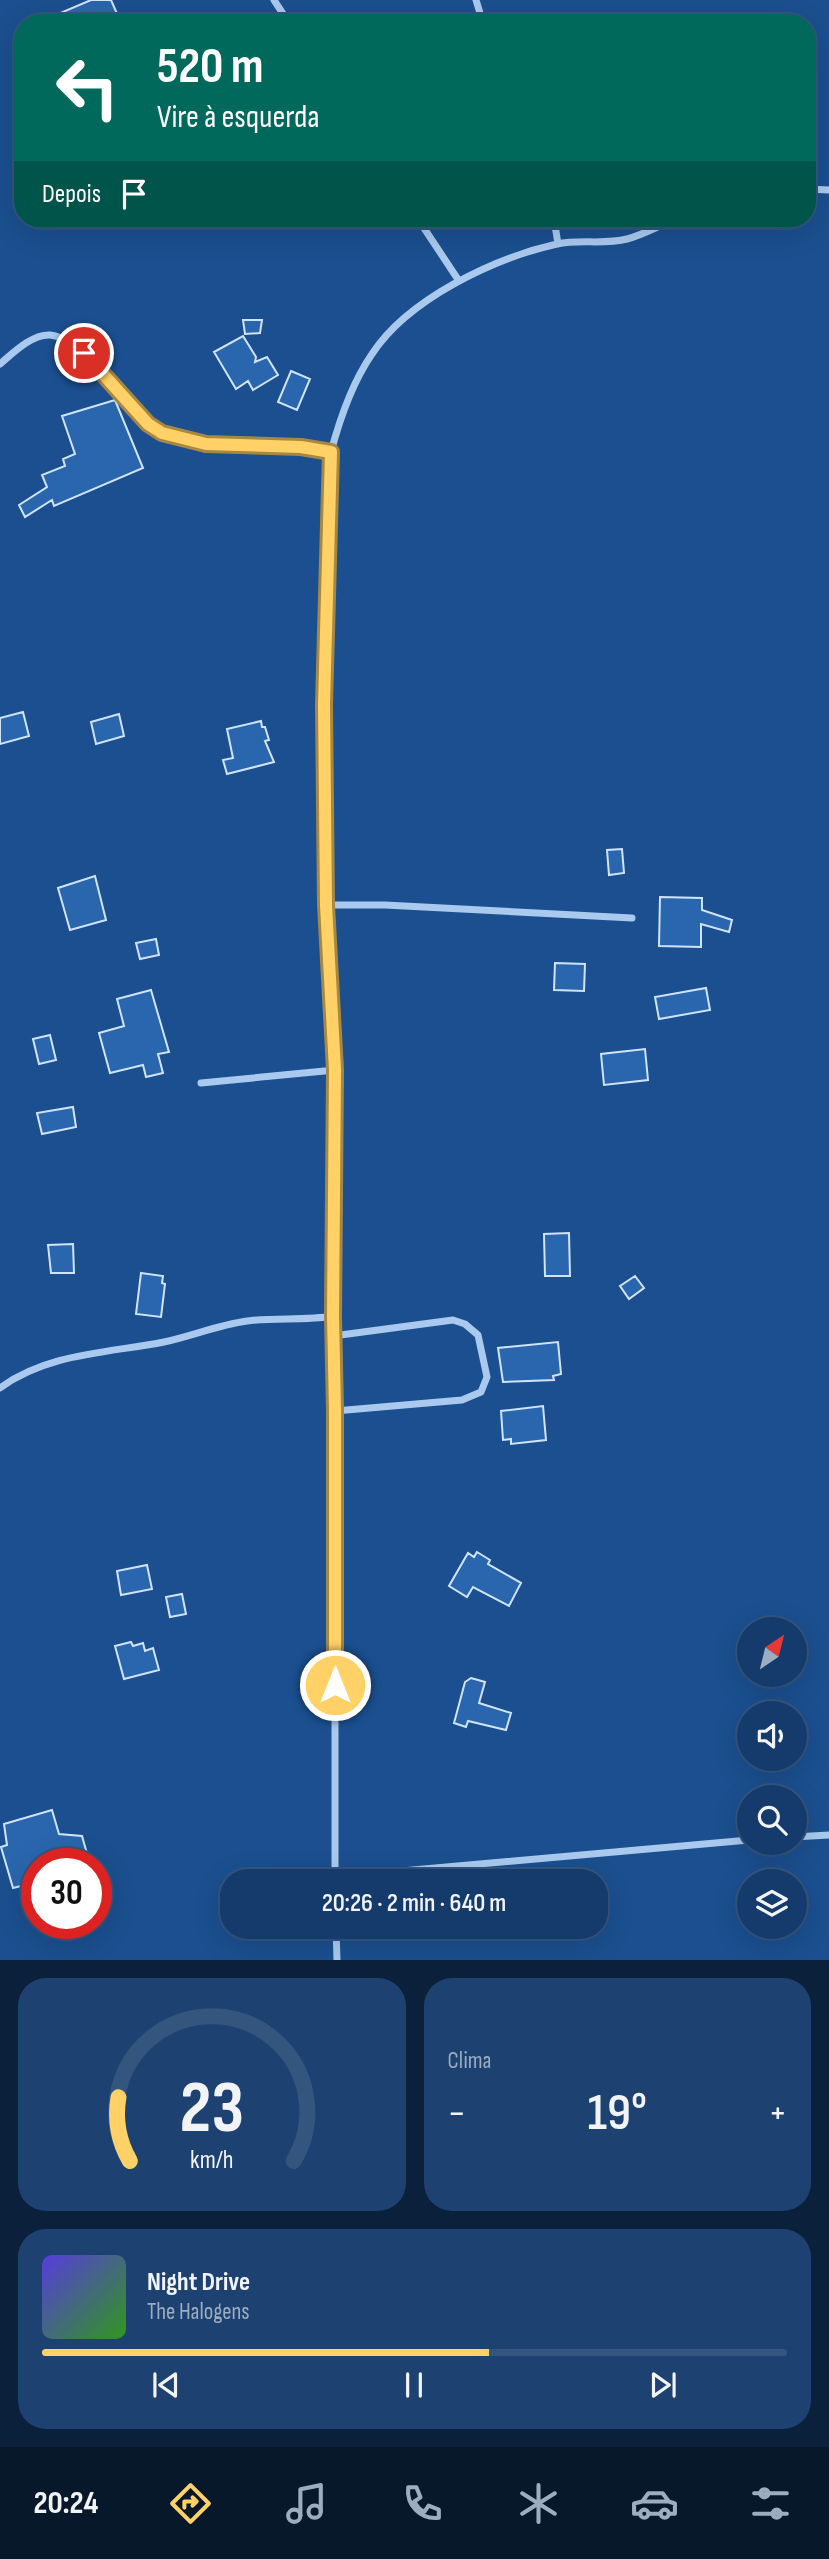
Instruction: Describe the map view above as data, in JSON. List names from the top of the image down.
{
  "north": "top right",
  "page": {
    "turn": ["520 m", "Vire à esquerda"],
    "then": "Depois",
    "limit": "30",
    "trip": "20:26 · 2 min · 640 m",
    "tile": "Clima",
    "heat": ["−", "19°", "+"],
    "song": ["Night Drive", "The Halogens"],
    "tabs": "20:24",
    "gauge": ["23", "km/h"]
  }
}
